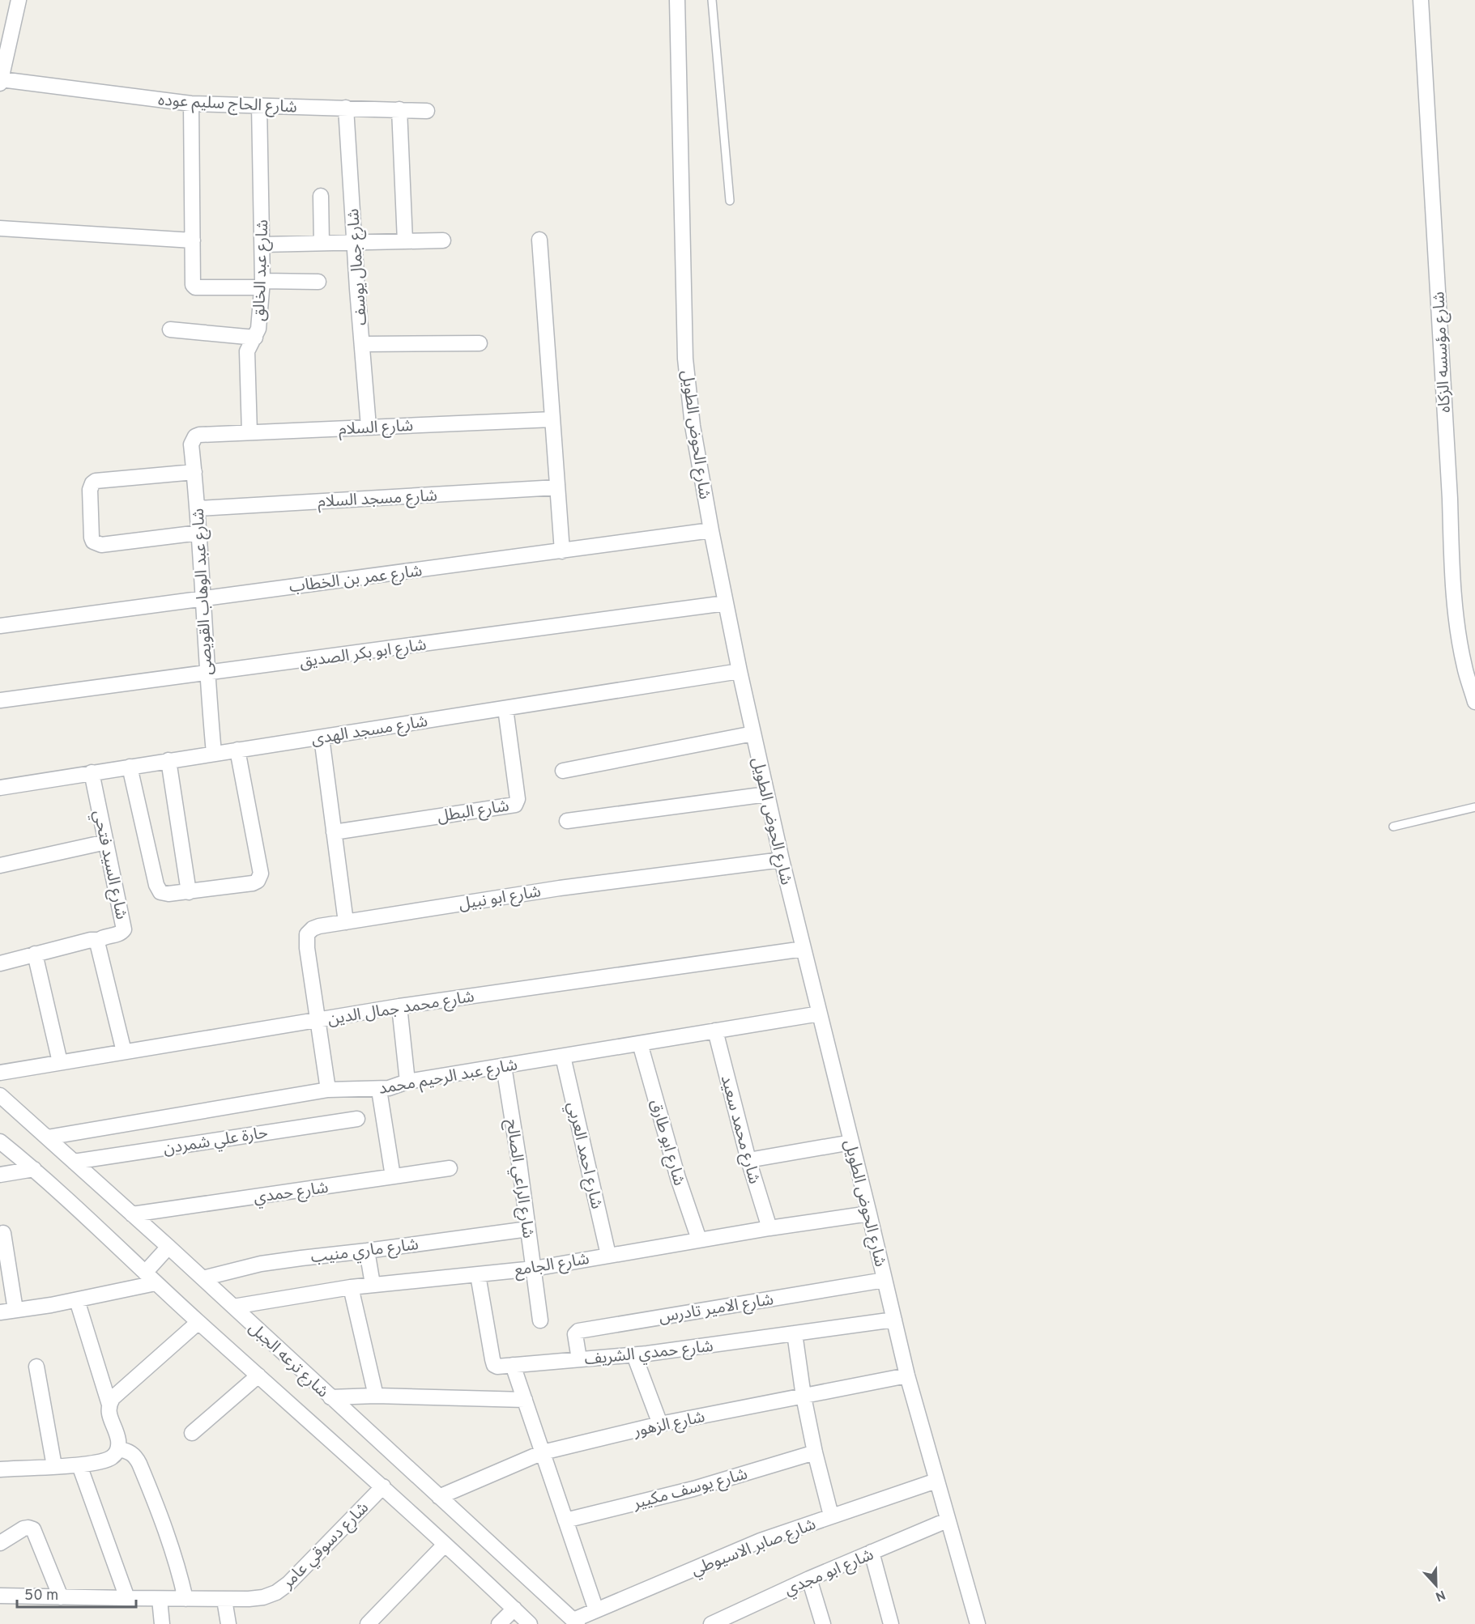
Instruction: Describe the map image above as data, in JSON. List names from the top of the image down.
{
  "streets": {
    "street": [
      "شارع الحاج سليم عوده",
      "شارع جمال يوسف",
      "شارع عبد الخالق",
      "شارع مؤسسه الزكاه",
      "شارع السلام",
      "شارع الحوض الطويل",
      "شارع مسجد السلام",
      "شارع عمر بن الخطاب",
      "شارع عبد الوهاب القويصى",
      "شارع ابو بكر الصديق",
      "شارع مسجد الهدى",
      "شارع البطل",
      "شارع السيد فتحي",
      "شارع ابو نبيل",
      "شارع محمد جمال الدين",
      "شارع عبد الرحيم محمد",
      "شارع محمد سعيد",
      "حارة علي شمردن",
      "شارع ابو طارق",
      "شارع احمد العربي",
      "شارع الراعي الصالح",
      "شارع حمدي",
      "شارع ماري منيب",
      "شارع الجامع",
      "شارع الامير تادرس",
      "شارع حمدي الشريف",
      "شارع ترعه الجبل",
      "شارع الزهور",
      "شارع يوسف مكيير",
      "شارع دسوقي عامر",
      "شارع صابر الاسيوطي",
      "شارع ابو مجدي"
    ]
  },
  "crossings": [
    ["شارع الحاج سليم عوده", "شارع جمال يوسف"],
    ["شارع الحاج سليم عوده", "شارع عبد الخالق"],
    ["شارع جمال يوسف", "شارع السلام"],
    ["شارع عبد الخالق", "شارع السلام"],
    ["شارع السلام", "شارع عبد الوهاب القويصى"],
    ["شارع الحوض الطويل", "شارع عمر بن الخطاب"],
    ["شارع الحوض الطويل", "شارع ابو بكر الصديق"],
    ["شارع الحوض الطويل", "شارع مسجد الهدى"],
    ["شارع الحوض الطويل", "شارع ابو نبيل"],
    ["شارع الحوض الطويل", "شارع محمد جمال الدين"],
    ["شارع الحوض الطويل", "شارع عبد الرحيم محمد"],
    ["شارع الحوض الطويل", "شارع الجامع"],
    ["شارع الحوض الطويل", "شارع الامير تادرس"],
    ["شارع الحوض الطويل", "شارع حمدي الشريف"],
    ["شارع الحوض الطويل", "شارع الزهور"],
    ["شارع الحوض الطويل", "شارع صابر الاسيوطي"],
    ["شارع الحوض الطويل", "شارع ابو مجدي"],
    ["شارع مسجد السلام", "شارع عبد الوهاب القويصى"],
    ["شارع عمر بن الخطاب", "شارع عبد الوهاب القويصى"],
    ["شارع عبد الوهاب القويصى", "شارع ابو بكر الصديق"],
    ["شارع عبد الوهاب القويصى", "شارع مسجد الهدى"],
    ["شارع مسجد الهدى", "شارع البطل"],
    ["شارع مسجد الهدى", "شارع السيد فتحي"],
    ["شارع ابو نبيل", "شارع محمد جمال الدين"],
    ["شارع عبد الرحيم محمد", "شارع محمد سعيد"],
    ["شارع عبد الرحيم محمد", "شارع ابو طارق"],
    ["شارع عبد الرحيم محمد", "شارع احمد العربي"],
    ["شارع عبد الرحيم محمد", "شارع الراعي الصالح"],
    ["شارع عبد الرحيم محمد", "شارع ترعه الجبل"],
    ["شارع محمد سعيد", "شارع الجامع"],
    ["حارة علي شمردن", "شارع ترعه الجبل"],
    ["شارع ابو طارق", "شارع الجامع"],
    ["شارع احمد العربي", "شارع الجامع"],
    ["شارع الراعي الصالح", "شارع ماري منيب"],
    ["شارع الراعي الصالح", "شارع الجامع"],
    ["شارع حمدي", "شارع ترعه الجبل"],
    ["شارع ماري منيب", "شارع ترعه الجبل"],
    ["شارع الجامع", "شارع حمدي الشريف"],
    ["شارع الجامع", "شارع ترعه الجبل"],
    ["شارع الامير تادرس", "شارع حمدي الشريف"],
    ["شارع ترعه الجبل", "شارع الزهور"],
    ["شارع ترعه الجبل", "شارع دسوقي عامر"],
    ["شارع ترعه الجبل", "شارع صابر الاسيوطي"]
  ],
  "scale_bar": "50 m",
  "north": "bottom"
}
